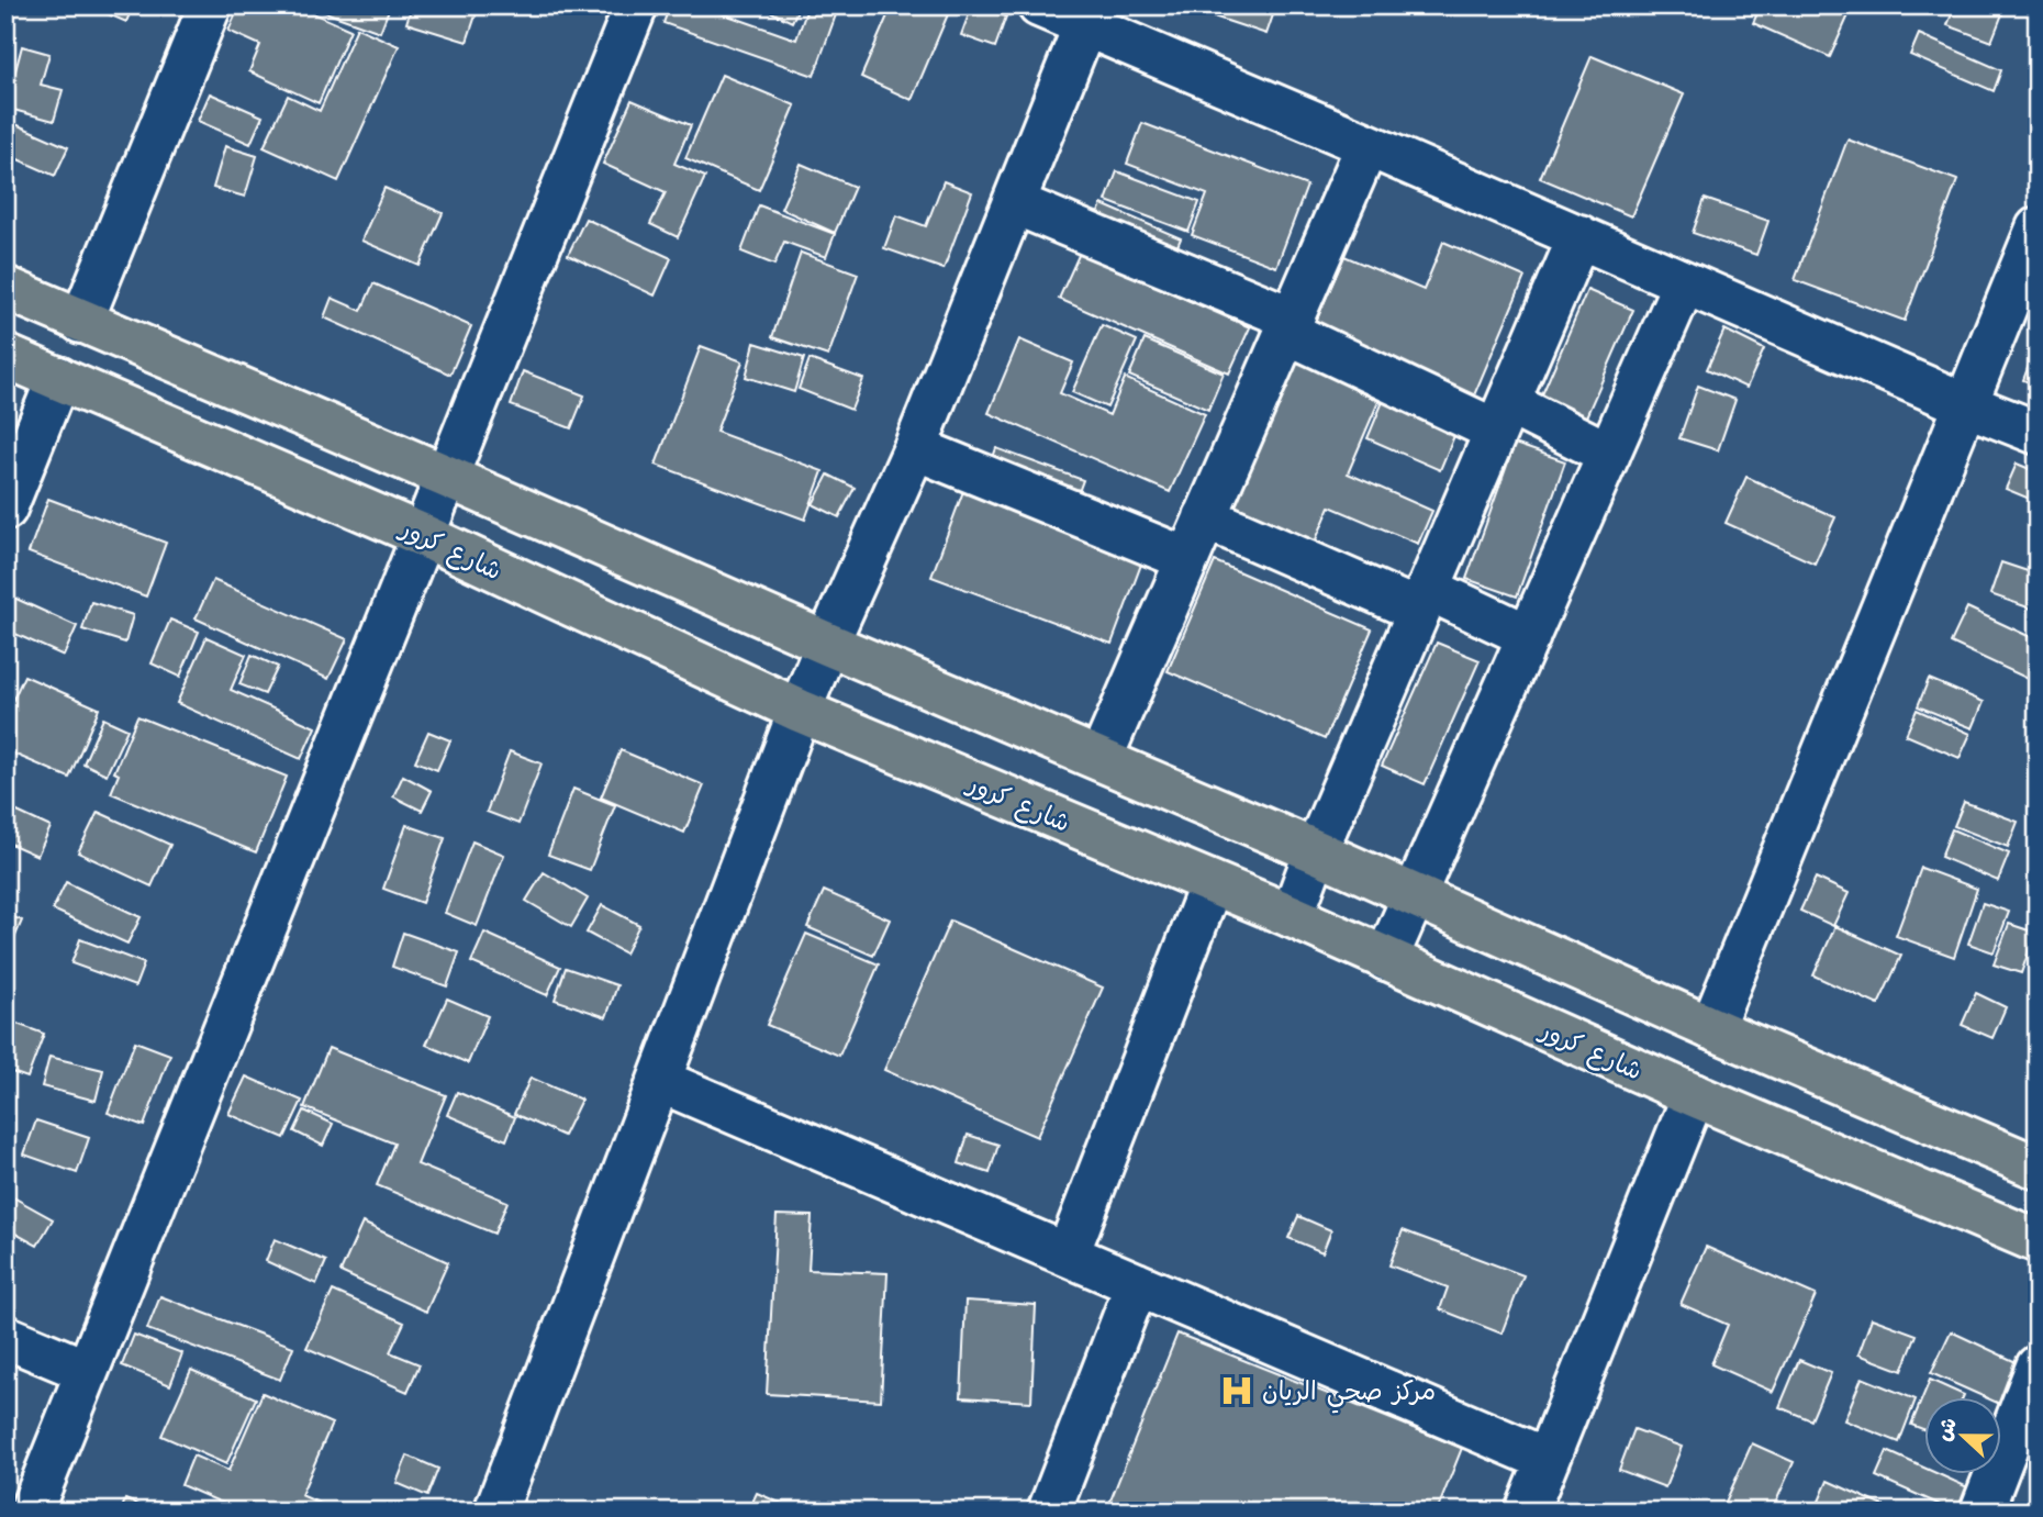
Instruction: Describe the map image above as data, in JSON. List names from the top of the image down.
{
  "streets": {
    "main road": ["شارع كرور"]
  },
  "places": {
    "hospital": ["مركز صحي الريان"]
  },
  "north": "left"
}
